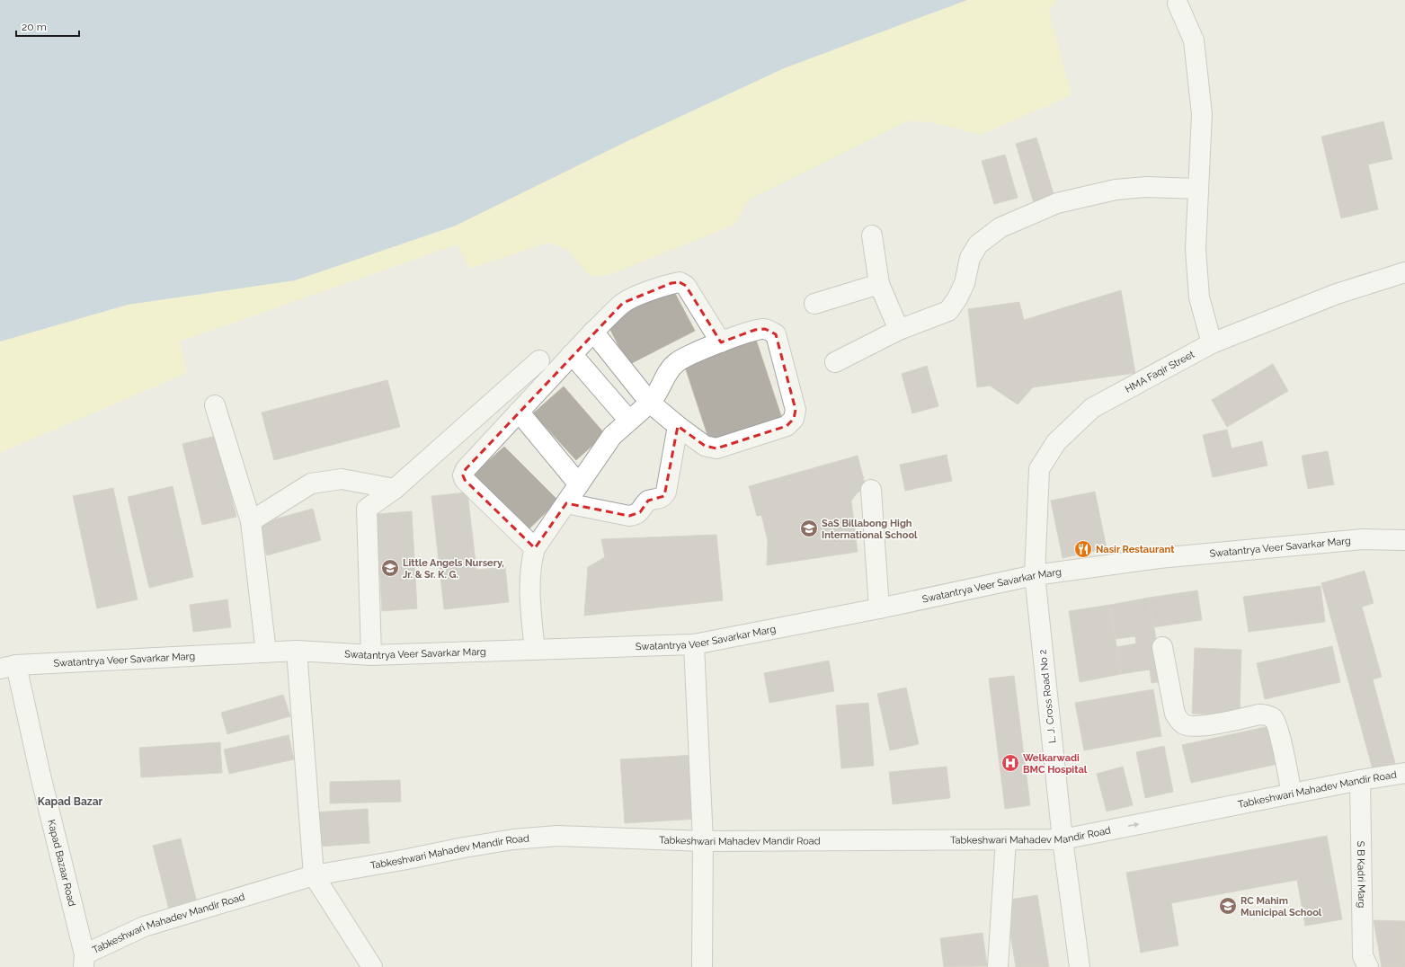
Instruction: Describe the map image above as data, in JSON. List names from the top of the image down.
{
  "streets": {
    "street": [
      "HMA Faqir Street",
      "Swatantrya Veer Savarkar Marg",
      "L. J. Cross Road No 2",
      "Tabkeshwari Mahadev Mandir Road",
      "Kapad Bazaar Road",
      "S B Kadri Marg"
    ]
  },
  "crossings": [
    ["HMA Faqir Street", "Swatantrya Veer Savarkar Marg"],
    ["HMA Faqir Street", "L. J. Cross Road No 2"],
    ["Swatantrya Veer Savarkar Marg", "L. J. Cross Road No 2"],
    ["Swatantrya Veer Savarkar Marg", "Kapad Bazaar Road"],
    ["L. J. Cross Road No 2", "Tabkeshwari Mahadev Mandir Road"],
    ["Tabkeshwari Mahadev Mandir Road", "Kapad Bazaar Road"],
    ["Tabkeshwari Mahadev Mandir Road", "S B Kadri Marg"]
  ],
  "districts": ["Kapad Bazar"],
  "places": {
    "school or university": ["SaS Billabong High International School", "Little Angels Nursery, Jr. & Sr. K. G.", "RC Mahim Municipal School"],
    "restaurant": ["Nasir Restaurant"],
    "hospital": ["Welkarwadi BMC Hospital"]
  },
  "scale_bar": "20 m"
}
